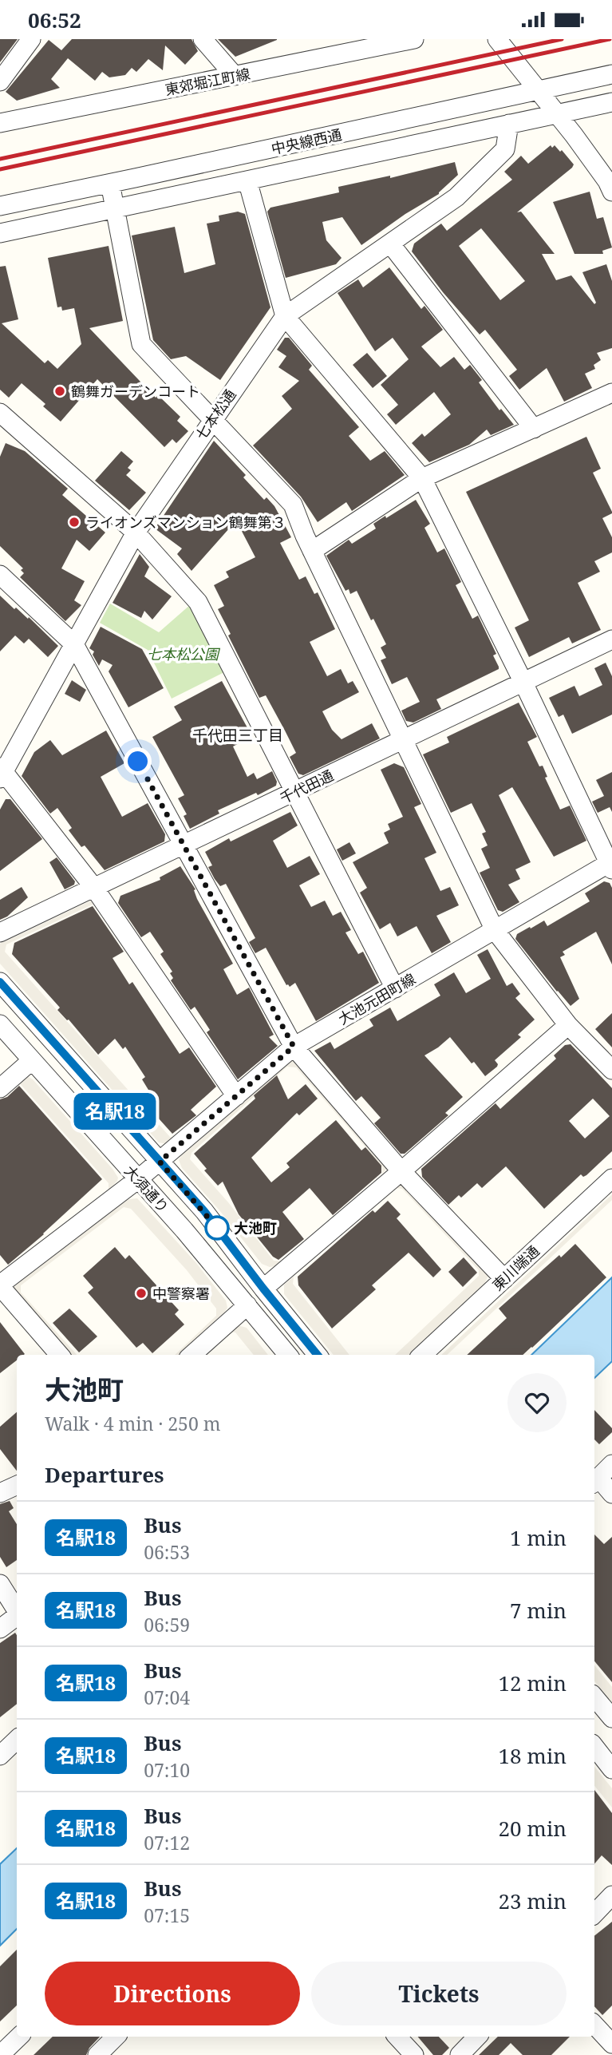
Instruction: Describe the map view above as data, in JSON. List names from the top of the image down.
{
  "streets": {
    "street": [
      "東郊堀江町線",
      "中央線西通",
      "七本松通",
      "千代田通",
      "大池元田町線",
      "大須通り",
      "東川端通"
    ]
  },
  "crossings": [
    ["中央線西通", "七本松通"],
    ["大池元田町線", "大須通り"]
  ],
  "districts": ["千代田三丁目"],
  "parks": ["七本松公園"],
  "places": [
    "鶴舞ガーデンコート",
    "ライオンズマンション鶴舞第３",
    "大池町",
    "中警察署"
  ],
  "lines": ["bus line 名駅18"],
  "page": {
    "status": "06:52",
    "on_map": "名駅18",
    "heading": [
      ["大池町", "Walk · 4 min · 250 m"],
      "Departures"
    ],
    "list": [
      {
        "mark": "名駅18",
        "name": "Bus",
        "note": "06:53",
        "value": "1 min"
      },
      {
        "mark": "名駅18",
        "name": "Bus",
        "note": "06:59",
        "value": "7 min"
      },
      {
        "mark": "名駅18",
        "name": "Bus",
        "note": "07:04",
        "value": "12 min"
      },
      {
        "mark": "名駅18",
        "name": "Bus",
        "note": "07:10",
        "value": "18 min"
      },
      {
        "mark": "名駅18",
        "name": "Bus",
        "note": "07:12",
        "value": "20 min"
      },
      {
        "mark": "名駅18",
        "name": "Bus",
        "note": "07:15",
        "value": "23 min"
      }
    ],
    "buttons": ["Directions", "Tickets"]
  }
}
